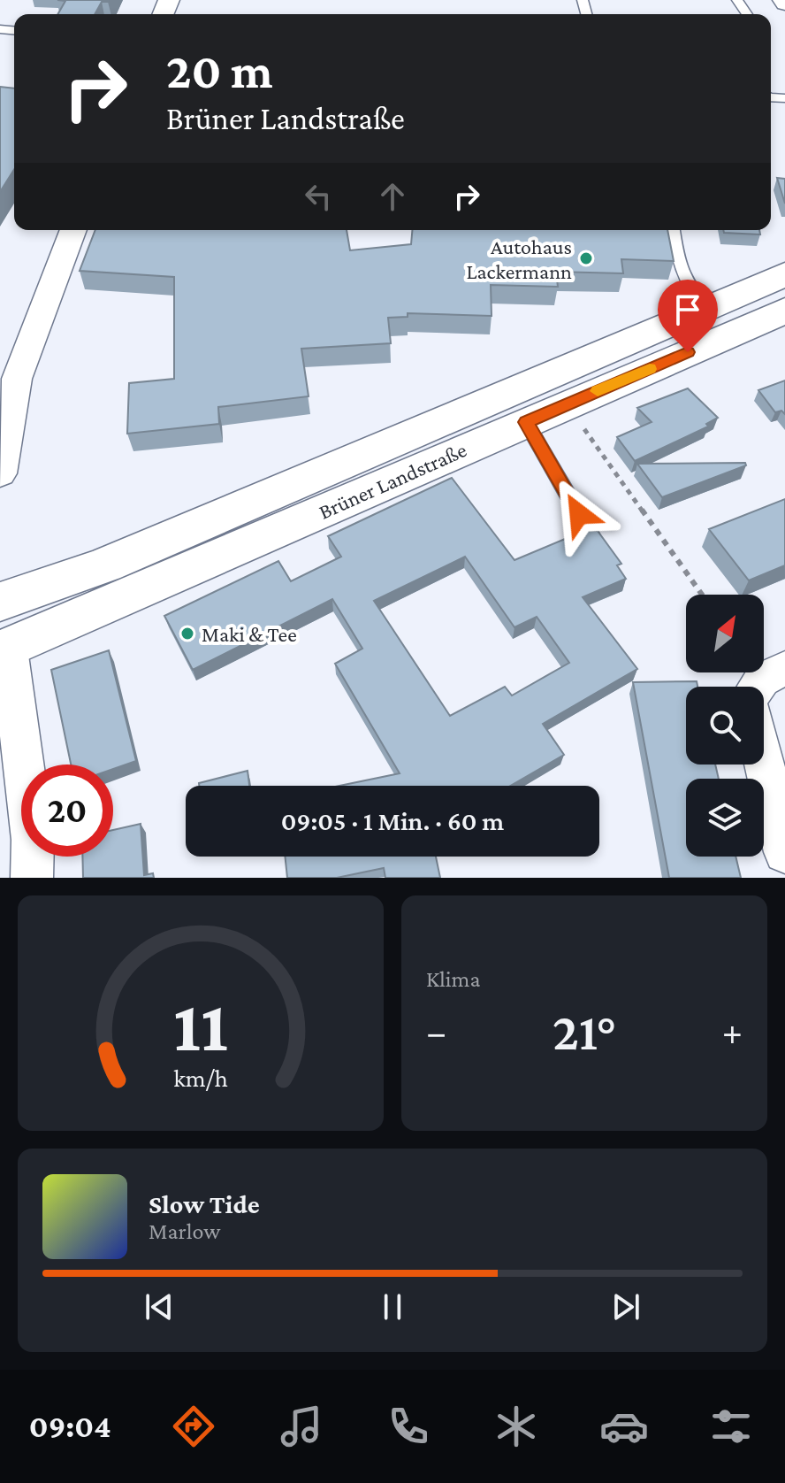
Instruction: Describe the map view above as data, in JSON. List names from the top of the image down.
{
  "streets": {
    "main road": ["Brüner Landstraße"]
  },
  "places": ["Autohaus Lackermann", "Maki & Tee"],
  "north": "top right",
  "page": {
    "turn": ["20 m", "Brüner Landstraße"],
    "limit": "20",
    "trip": "09:05 · 1 Min. · 60 m",
    "tile": "Klima",
    "heat": ["−", "21°", "+"],
    "song": ["Slow Tide", "Marlow"],
    "tabs": "09:04",
    "gauge": ["11", "km/h"]
  }
}
